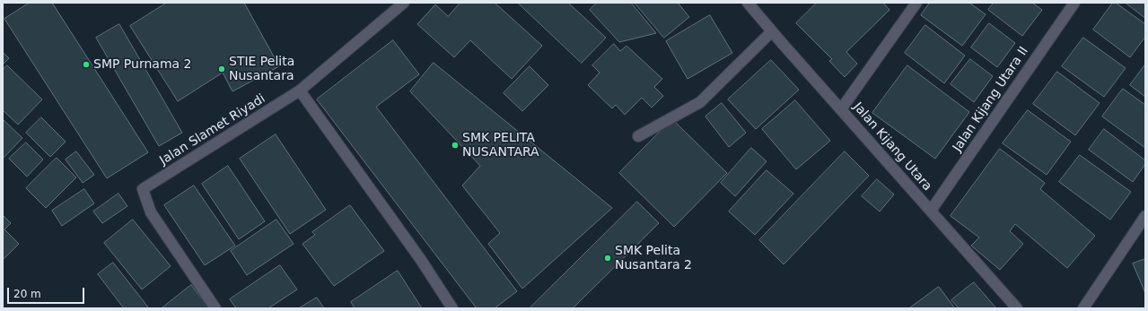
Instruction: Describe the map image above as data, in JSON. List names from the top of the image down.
{
  "streets": {
    "street": ["Jalan Kijang Utara II", "Jalan Slamet Riyadi", "Jalan Kijang Utara"]
  },
  "crossings": [
    ["Jalan Kijang Utara II", "Jalan Kijang Utara"]
  ],
  "places": [
    "SMP Purnama 2",
    "STIE Pelita Nusantara",
    "SMK PELITA NUSANTARA",
    "SMK Pelita Nusantara 2"
  ],
  "scale_bar": "20 m"
}
